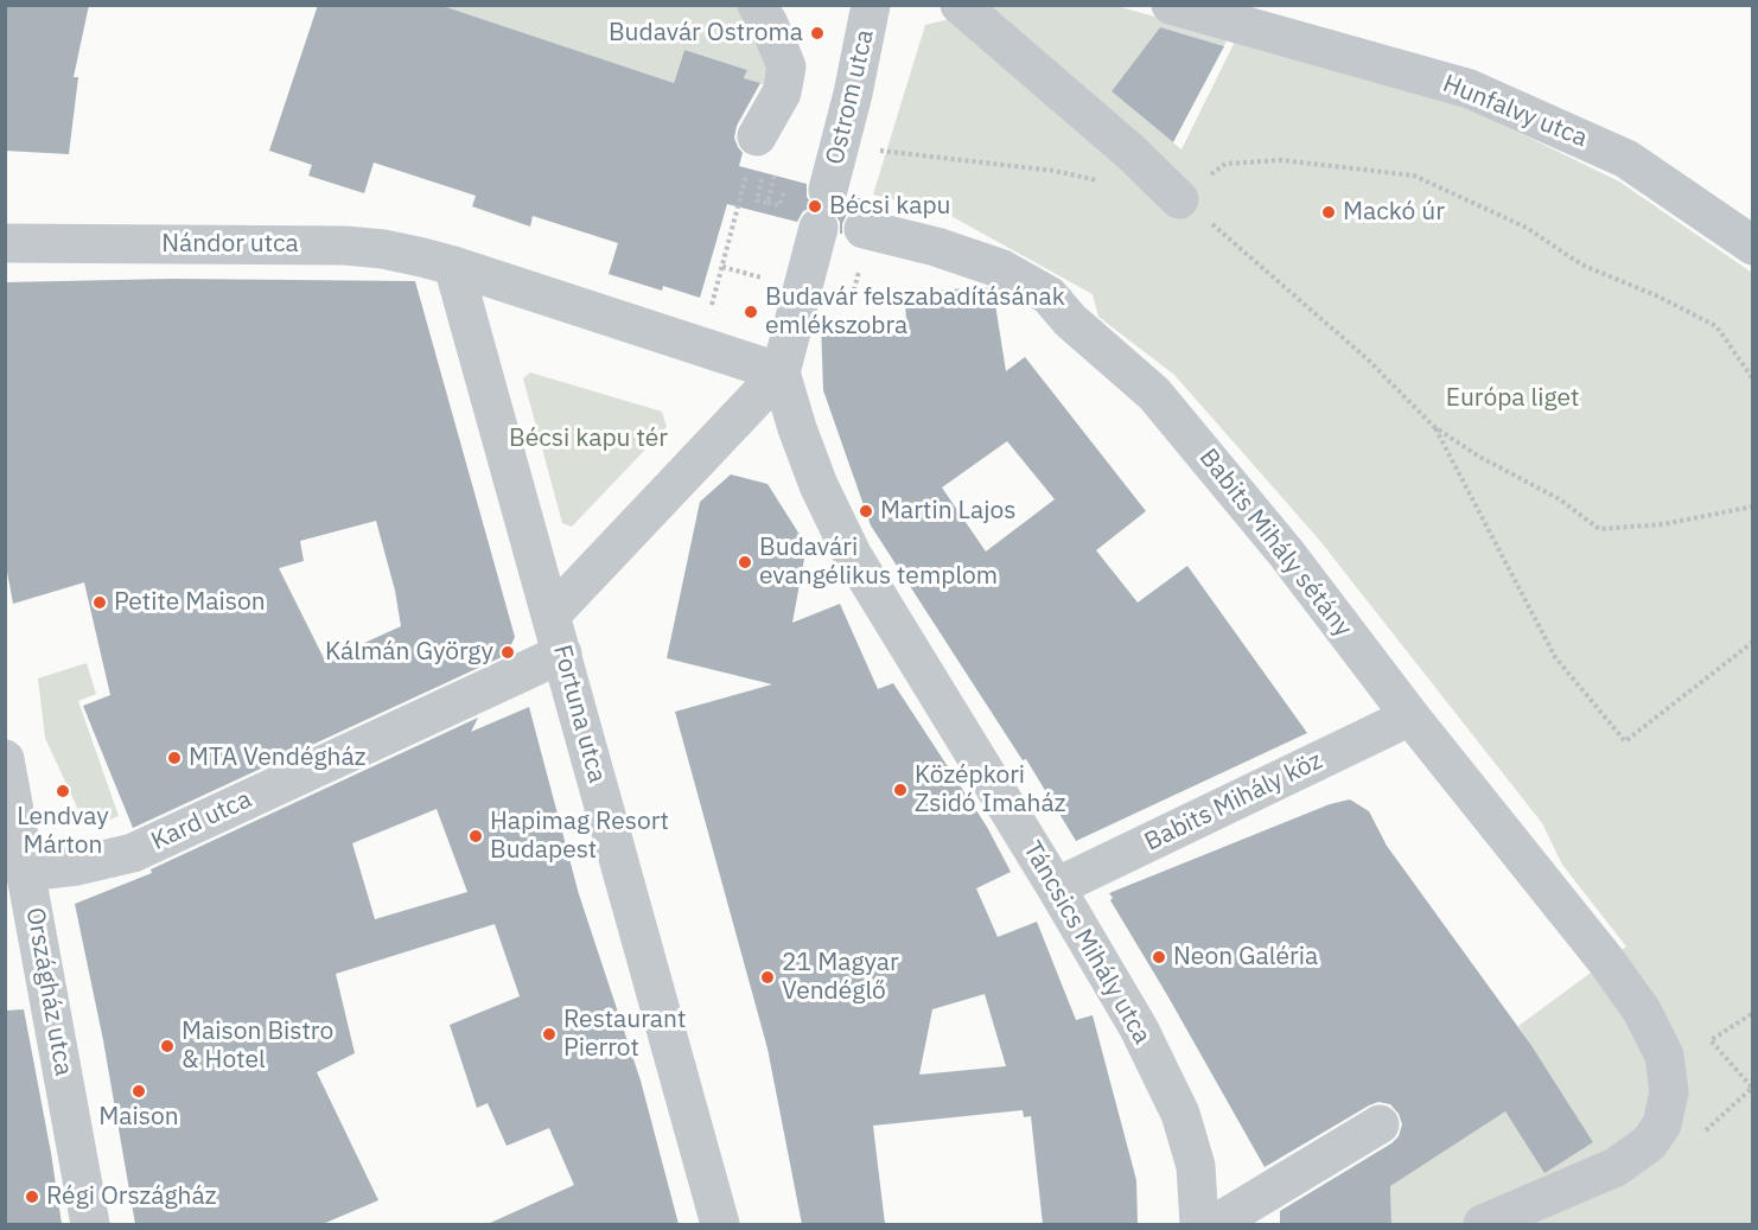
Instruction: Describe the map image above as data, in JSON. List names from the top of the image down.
{
  "streets": {
    "street": [
      "Ostrom utca",
      "Hunfalvy utca",
      "Nándor utca",
      "Babits Mihály sétány",
      "Fortuna utca",
      "Babits Mihály köz",
      "Kard utca",
      "Táncsics Mihály utca",
      "Országház utca"
    ]
  },
  "crossings": [
    ["Babits Mihály sétány", "Babits Mihály köz"],
    ["Fortuna utca", "Kard utca"],
    ["Babits Mihály köz", "Táncsics Mihály utca"],
    ["Kard utca", "Országház utca"]
  ],
  "parks": ["Európa liget", "Bécsi kapu tér"],
  "places": [
    "Budavár Ostroma",
    "Bécsi kapu",
    "Mackó úr",
    "Budavár felszabadításának emlékszobra",
    "Martin Lajos",
    "Budavári evangélikus templom",
    "Petite Maison",
    "Kálmán György",
    "MTA Vendégház",
    "Középkori Zsidó Imaház",
    "Lendvay Márton",
    "Hapimag Resort Budapest",
    "Neon Galéria",
    "21 Magyar Vendéglő",
    "Restaurant Pierrot",
    "Maison Bistro & Hotel",
    "Maison",
    "Régi Országház"
  ]
}
